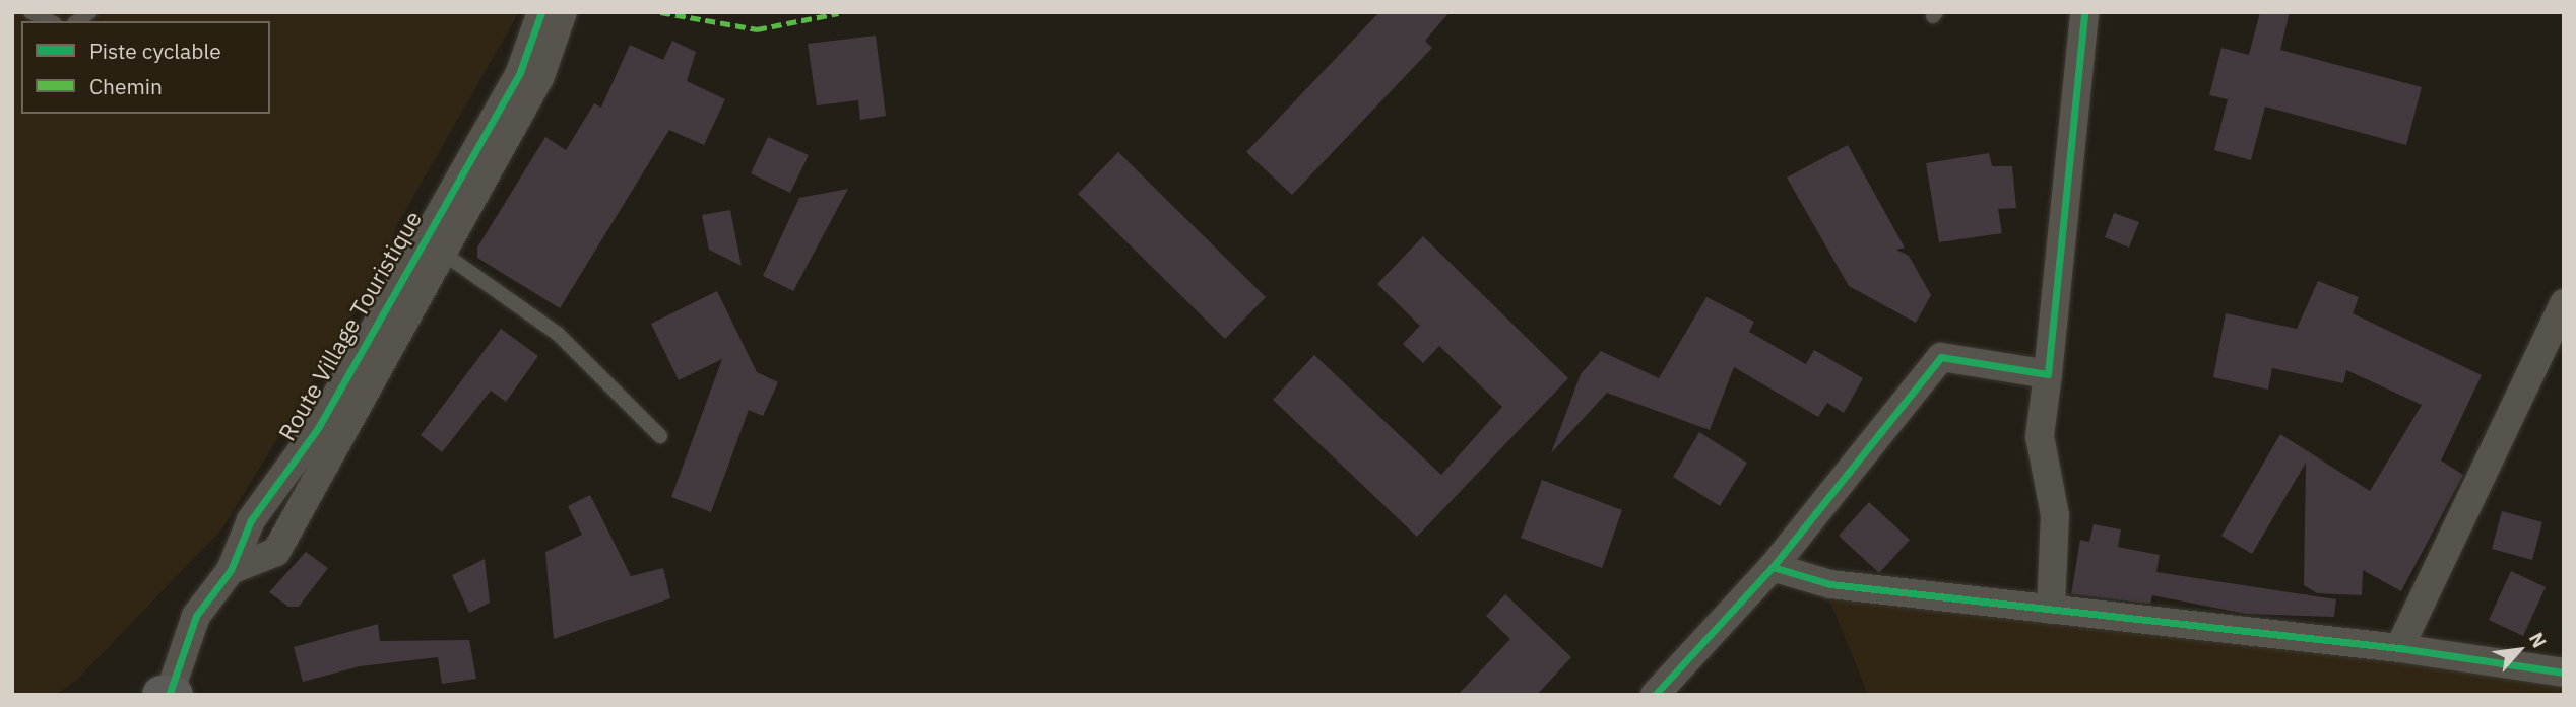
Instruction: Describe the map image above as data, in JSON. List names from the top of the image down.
{
  "streets": {
    "street": ["Route Village Touristique"]
  },
  "legend": ["Piste cyclable", "Chemin"],
  "north": "top right"
}
